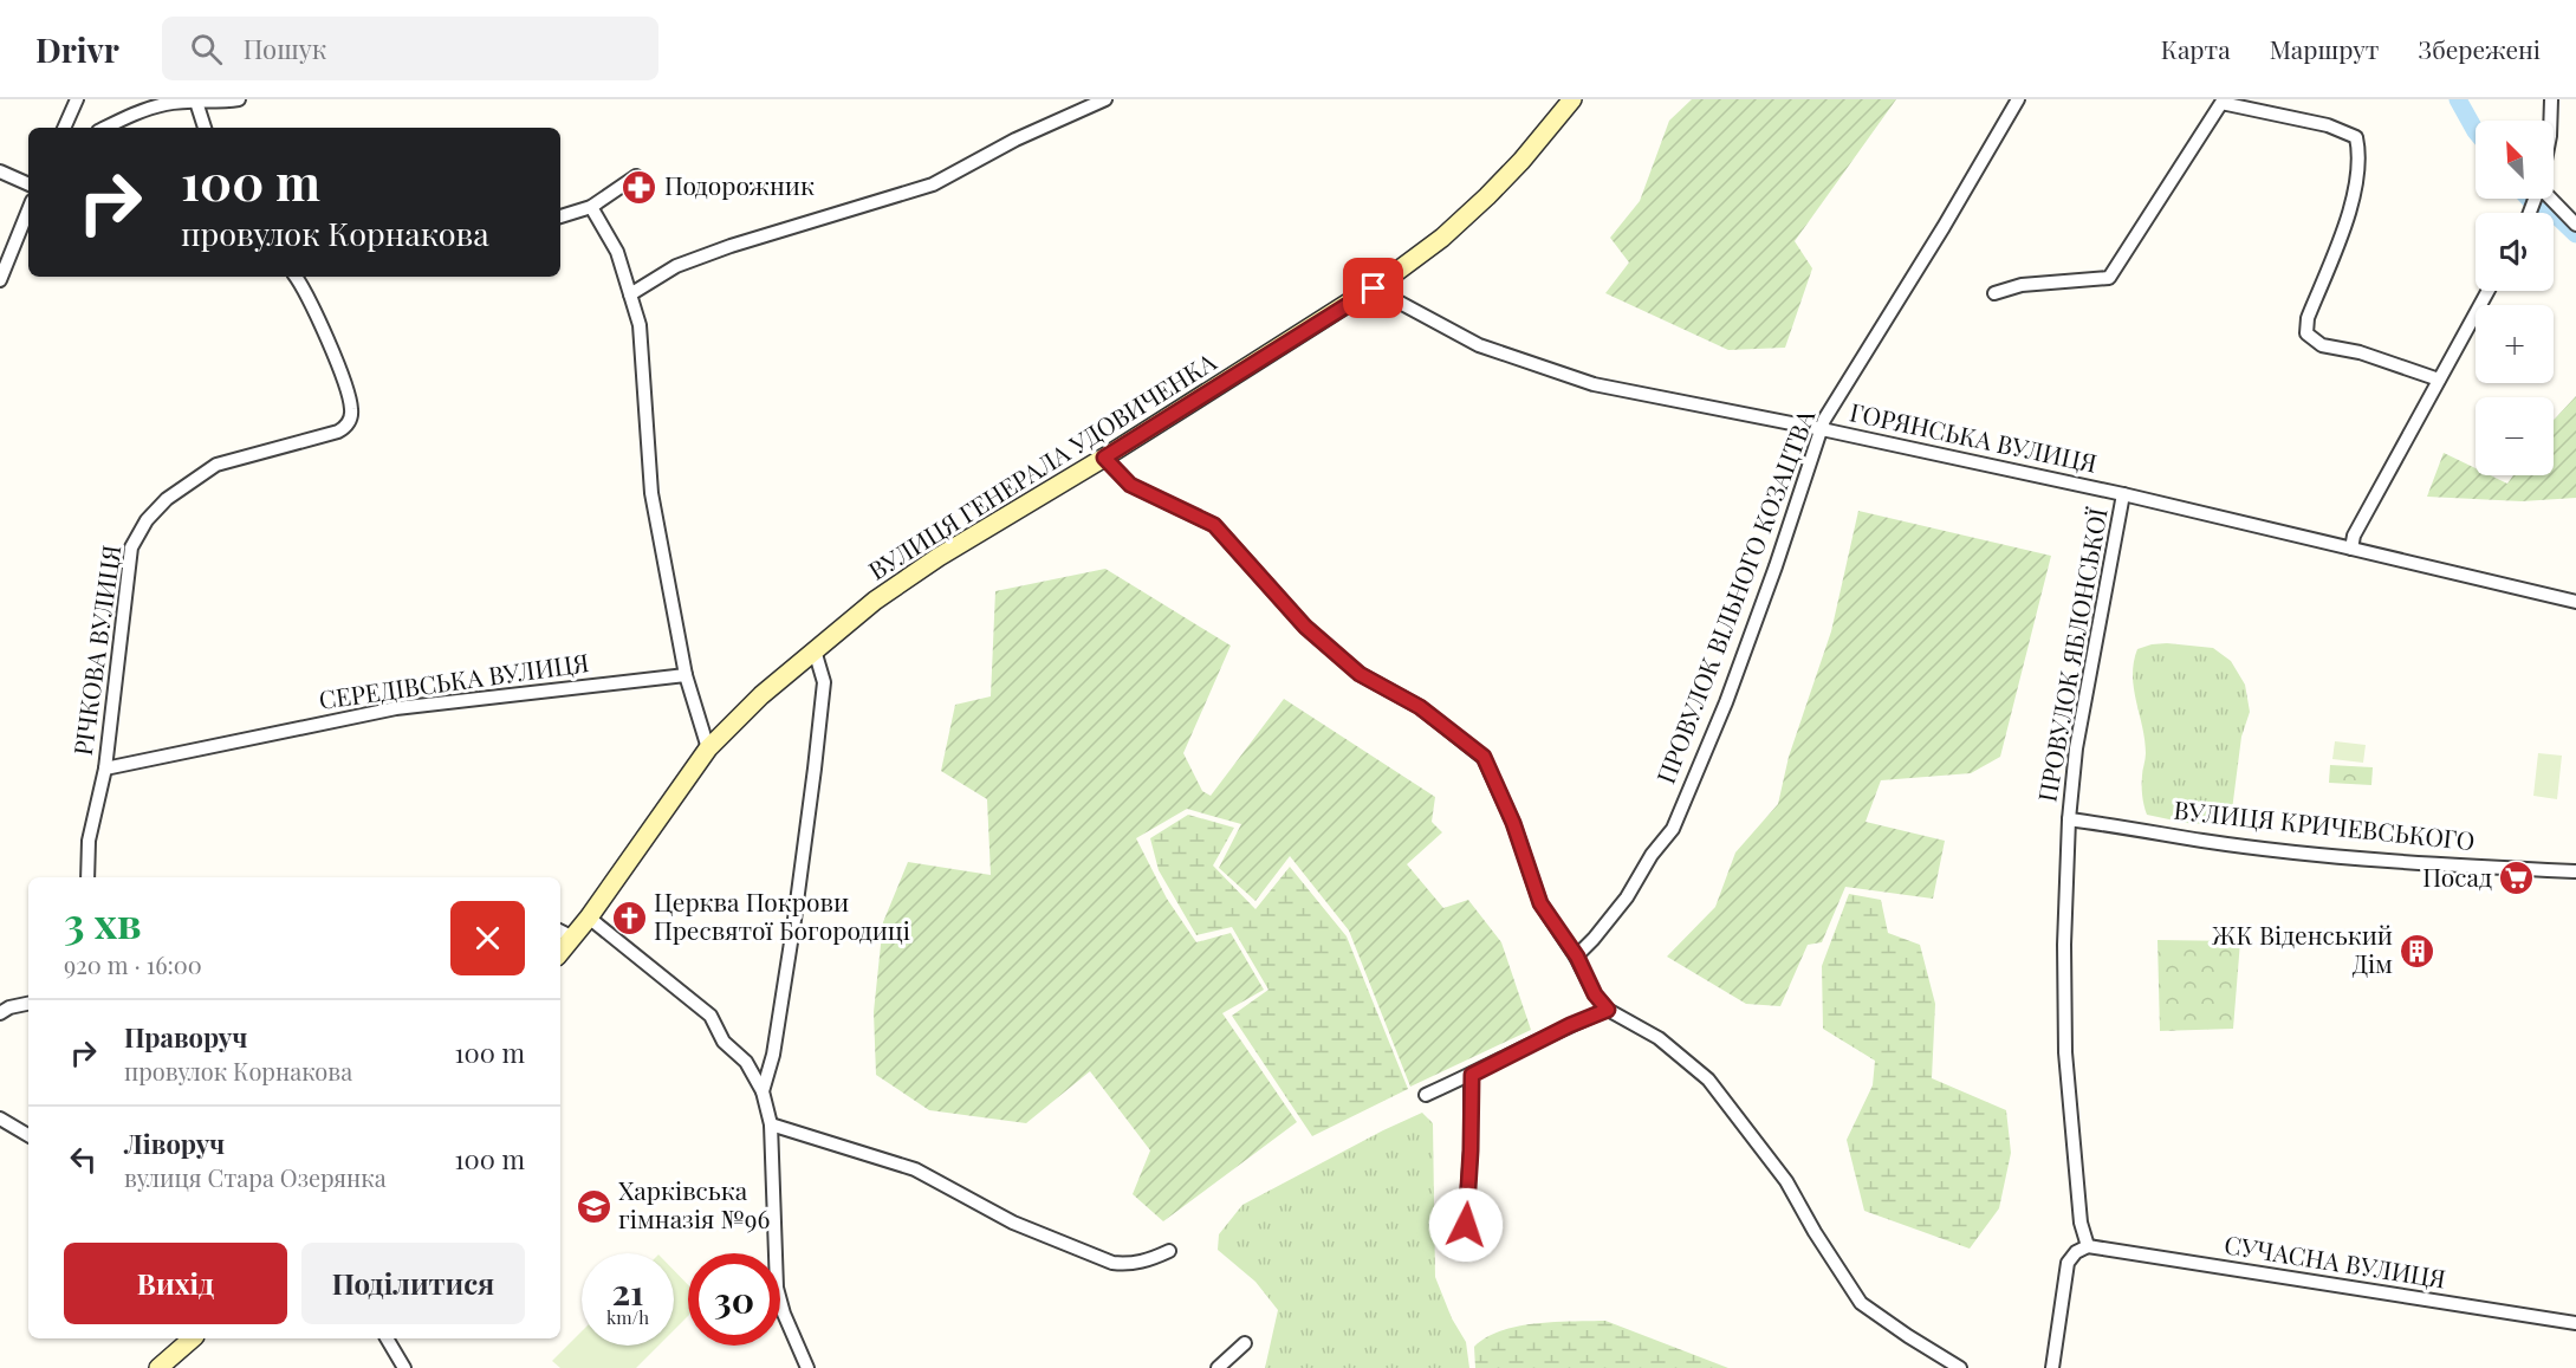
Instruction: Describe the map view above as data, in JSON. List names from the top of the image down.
{
  "streets": {
    "main road": ["ВУЛИЦЯ ГЕНЕРАЛА УДОВИЧЕНКА"],
    "street": [
      "ГОРЯНСЬКА ВУЛИЦЯ",
      "ПРОВУЛОК ВІЛЬНОГО КОЗАЦТВА",
      "РІЧКОВА ВУЛИЦЯ",
      "ПРОВУЛОК ЯБЛОНСЬКОЇ",
      "СЕРЕДІВСЬКА ВУЛИЦЯ",
      "ВУЛИЦЯ КРИЧЕВСЬКОГО",
      "СУЧАСНА ВУЛИЦЯ"
    ]
  },
  "crossings": [
    ["ГОРЯНСЬКА ВУЛИЦЯ", "ВУЛИЦЯ ГЕНЕРАЛА УДОВИЧЕНКА"],
    ["ГОРЯНСЬКА ВУЛИЦЯ", "ПРОВУЛОК ВІЛЬНОГО КОЗАЦТВА"],
    ["ГОРЯНСЬКА ВУЛИЦЯ", "ПРОВУЛОК ЯБЛОНСЬКОЇ"],
    ["РІЧКОВА ВУЛИЦЯ", "СЕРЕДІВСЬКА ВУЛИЦЯ"],
    ["ПРОВУЛОК ЯБЛОНСЬКОЇ", "ВУЛИЦЯ КРИЧЕВСЬКОГО"],
    ["ПРОВУЛОК ЯБЛОНСЬКОЇ", "СУЧАСНА ВУЛИЦЯ"]
  ],
  "places": {
    "pharmacy": ["Подорожник"],
    "supermarket": ["Посад"],
    "church": ["Церква Покрови Пресвятої Богородиці"],
    "building": ["ЖК Віденський Дім"],
    "school or university": ["Харківська гімназія №96"]
  },
  "north": "top left",
  "page": {
    "header": "Drivr",
    "search": "Пошук",
    "nav": ["Карта", "Маршрут", "Збережені"],
    "map_buttons": ["+", "−"],
    "turn": ["100 m", "провулок Корнакова"],
    "heading": ["3 хв", "920 m · 16:00"],
    "list": [
      {
        "name": "Праворуч",
        "note": "провулок Корнакова",
        "value": "100 m"
      },
      {
        "name": "Ліворуч",
        "note": "вулиця Стара Озерянка",
        "value": "100 m"
      }
    ],
    "buttons": ["Вихід", "Поділитися"],
    "speed": "21 km/h",
    "limit": "30"
  }
}
